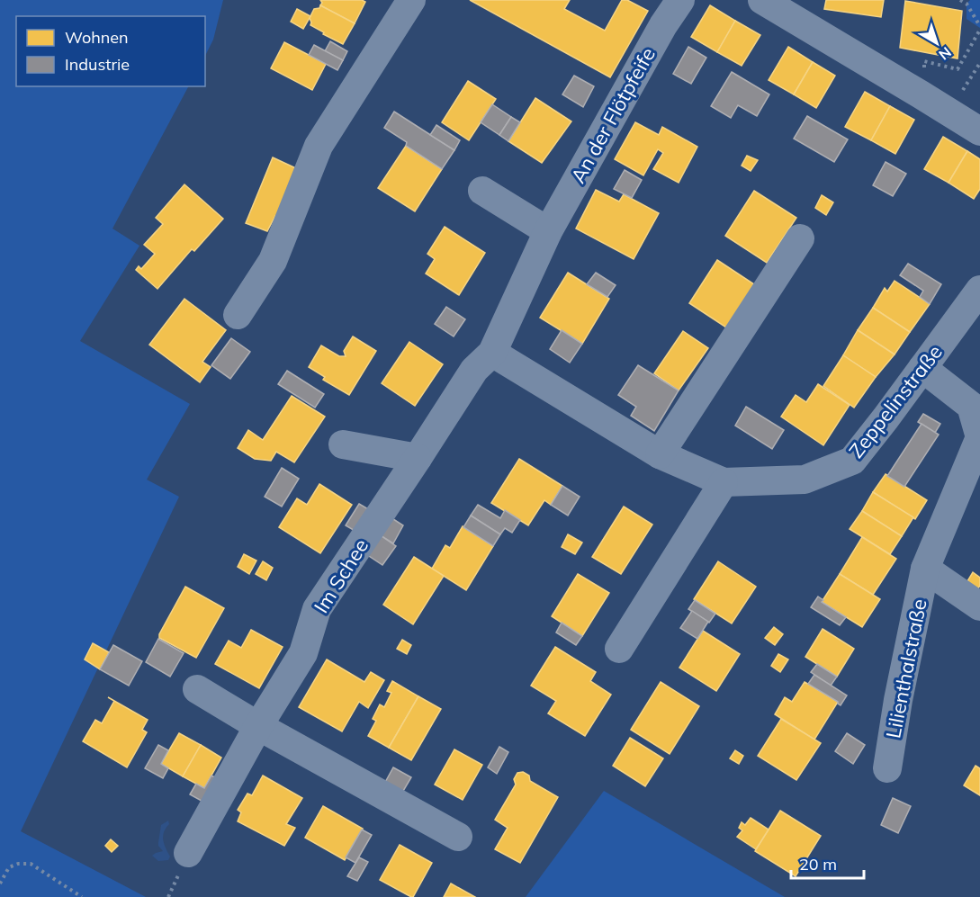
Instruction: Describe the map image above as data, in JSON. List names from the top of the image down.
{
  "streets": {
    "street": [
      "An der Flötpfeife",
      "Zeppelinstraße",
      "Im Schee",
      "Lilienthalstraße"
    ]
  },
  "crossings": [
    ["An der Flötpfeife", "Zeppelinstraße"],
    ["An der Flötpfeife", "Im Schee"],
    ["Zeppelinstraße", "Lilienthalstraße"]
  ],
  "legend": ["Wohnen", "Industrie"],
  "scale_bar": "20 m",
  "north": "bottom right"
}
